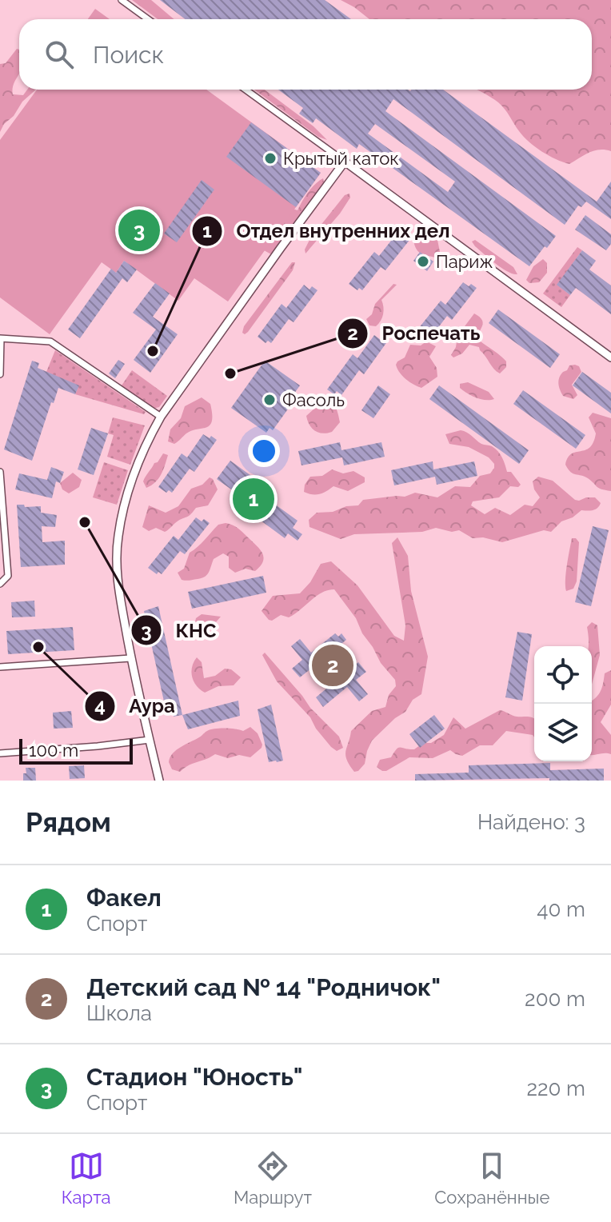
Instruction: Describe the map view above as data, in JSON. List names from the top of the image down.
{
  "places": [
    "Крытый каток",
    "Париж",
    "Отдел внутренних дел",
    "Роспечать",
    "Фасоль",
    "КНС",
    "Аура"
  ],
  "scale_bar": "100 m",
  "page": {
    "search": "Поиск",
    "pins": ["3", "1", "2"],
    "scale": "100 m",
    "heading": ["Рядом", "Найдено: 3"],
    "list": [
      {
        "mark": "1",
        "name": "Факел",
        "note": "Спорт",
        "value": "40 m"
      },
      {
        "mark": "2",
        "name": "Детский сад № 14 \"Родничок\"",
        "note": "Школа",
        "value": "200 m"
      },
      {
        "mark": "3",
        "name": "Стадион \"Юность\"",
        "note": "Спорт",
        "value": "220 m"
      }
    ],
    "nav": ["Карта", "Маршрут", "Сохранённые"]
  }
}
